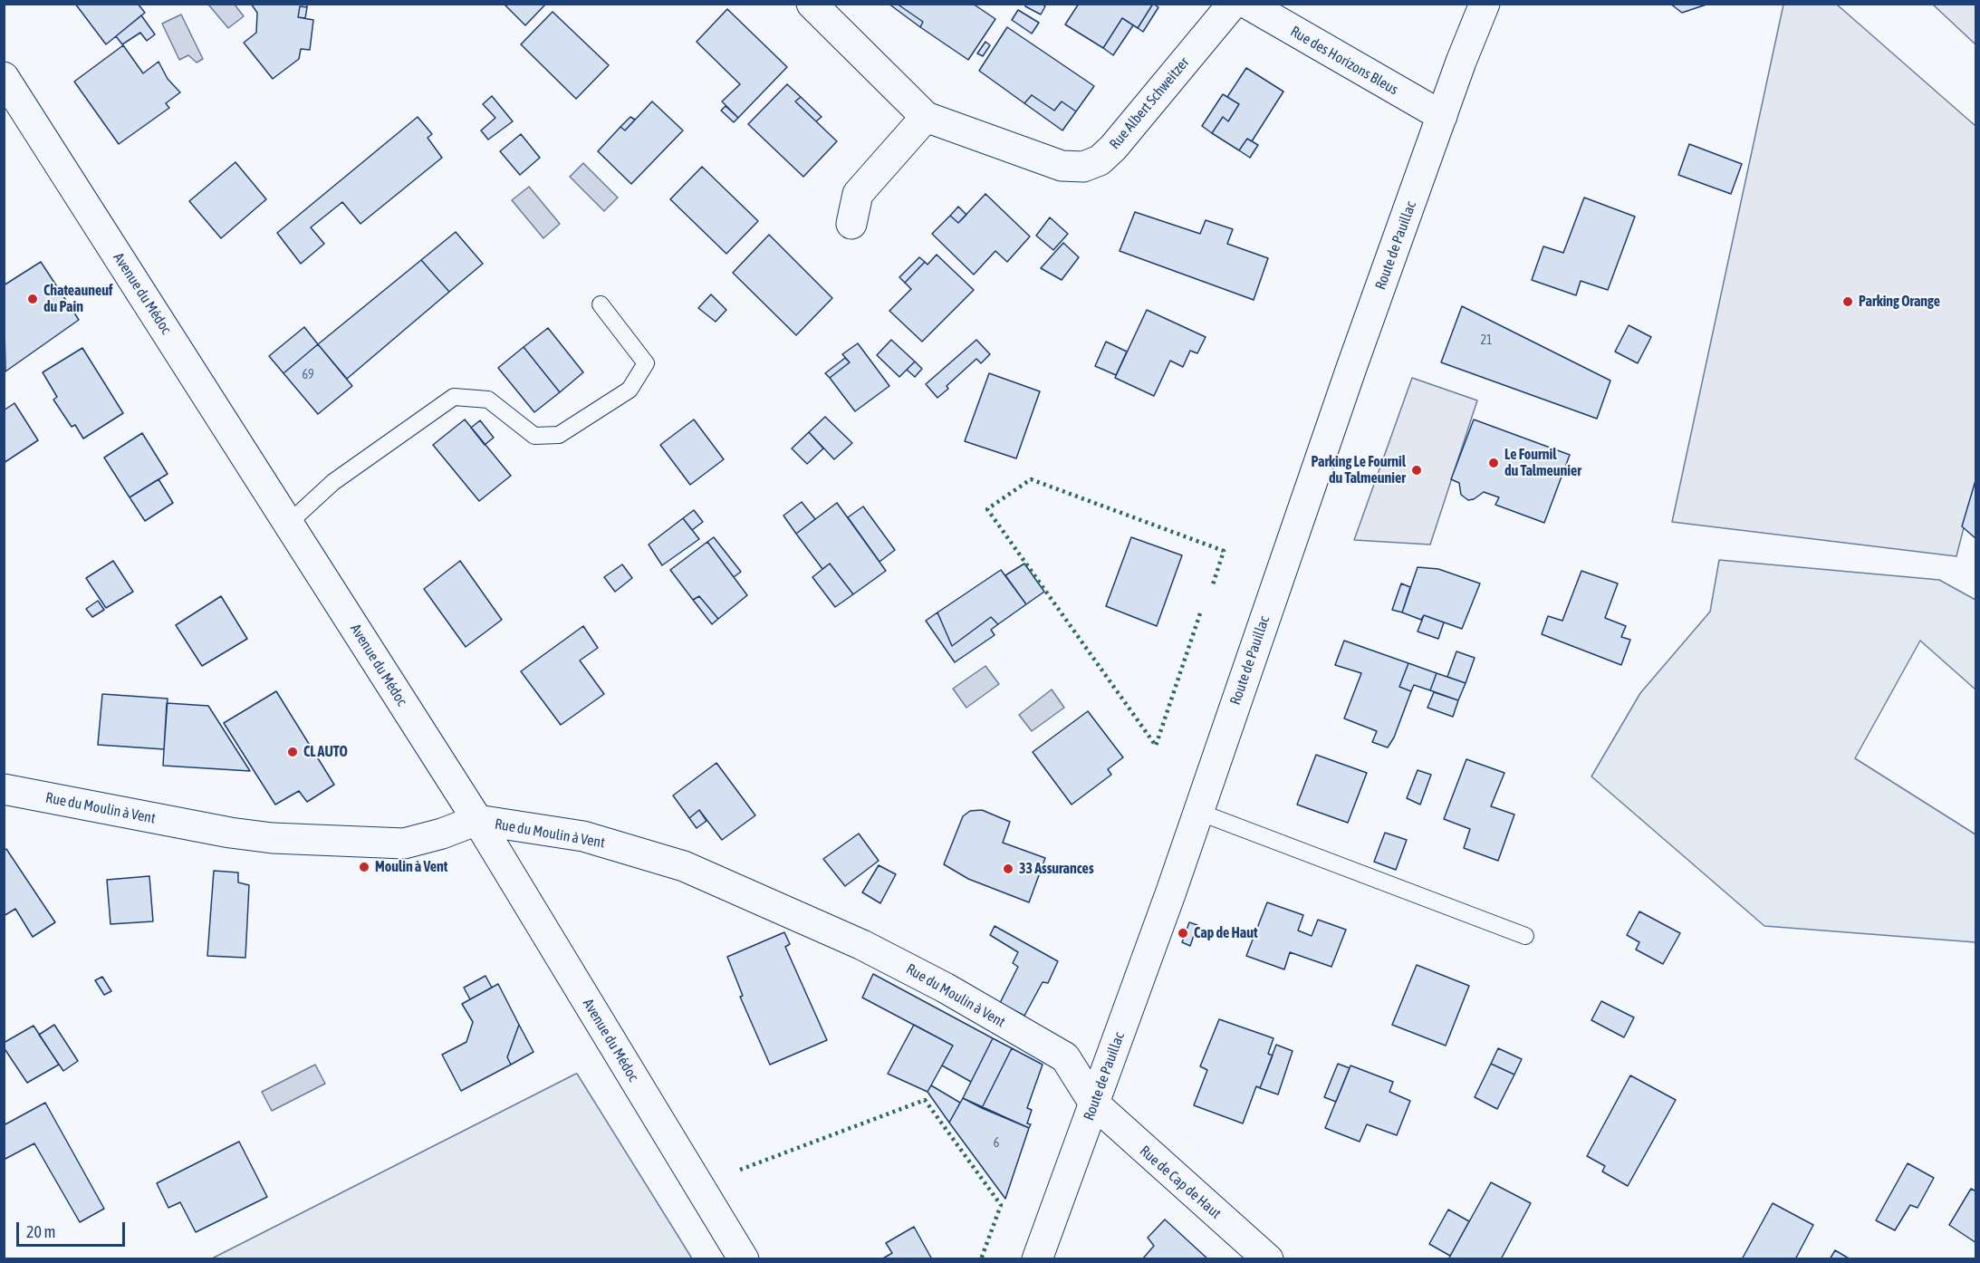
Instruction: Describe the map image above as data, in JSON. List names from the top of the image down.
{
  "streets": {
    "main road": [
      "Rue des Horizons Bleus",
      "Rue Albert Schweitzer",
      "Route de Pauillac",
      "Avenue du Médoc",
      "Rue du Moulin à Vent",
      "Rue de Cap de Haut"
    ]
  },
  "crossings": [
    ["Rue des Horizons Bleus", "Route de Pauillac"],
    ["Route de Pauillac", "Rue du Moulin à Vent"],
    ["Route de Pauillac", "Rue de Cap de Haut"],
    ["Avenue du Médoc", "Rue du Moulin à Vent"],
    ["Rue du Moulin à Vent", "Rue de Cap de Haut"]
  ],
  "places": [
    "Chateauneuf du Pain",
    "Parking Orange",
    "Le Fournil du Talmeunier",
    "Parking Le Fournil du Talmeunier",
    "CL AUTO",
    "Moulin à Vent",
    "33 Assurances",
    "Cap de Haut"
  ],
  "house_numbers": ["21", "69", "6"],
  "scale_bar": "20 m"
}
